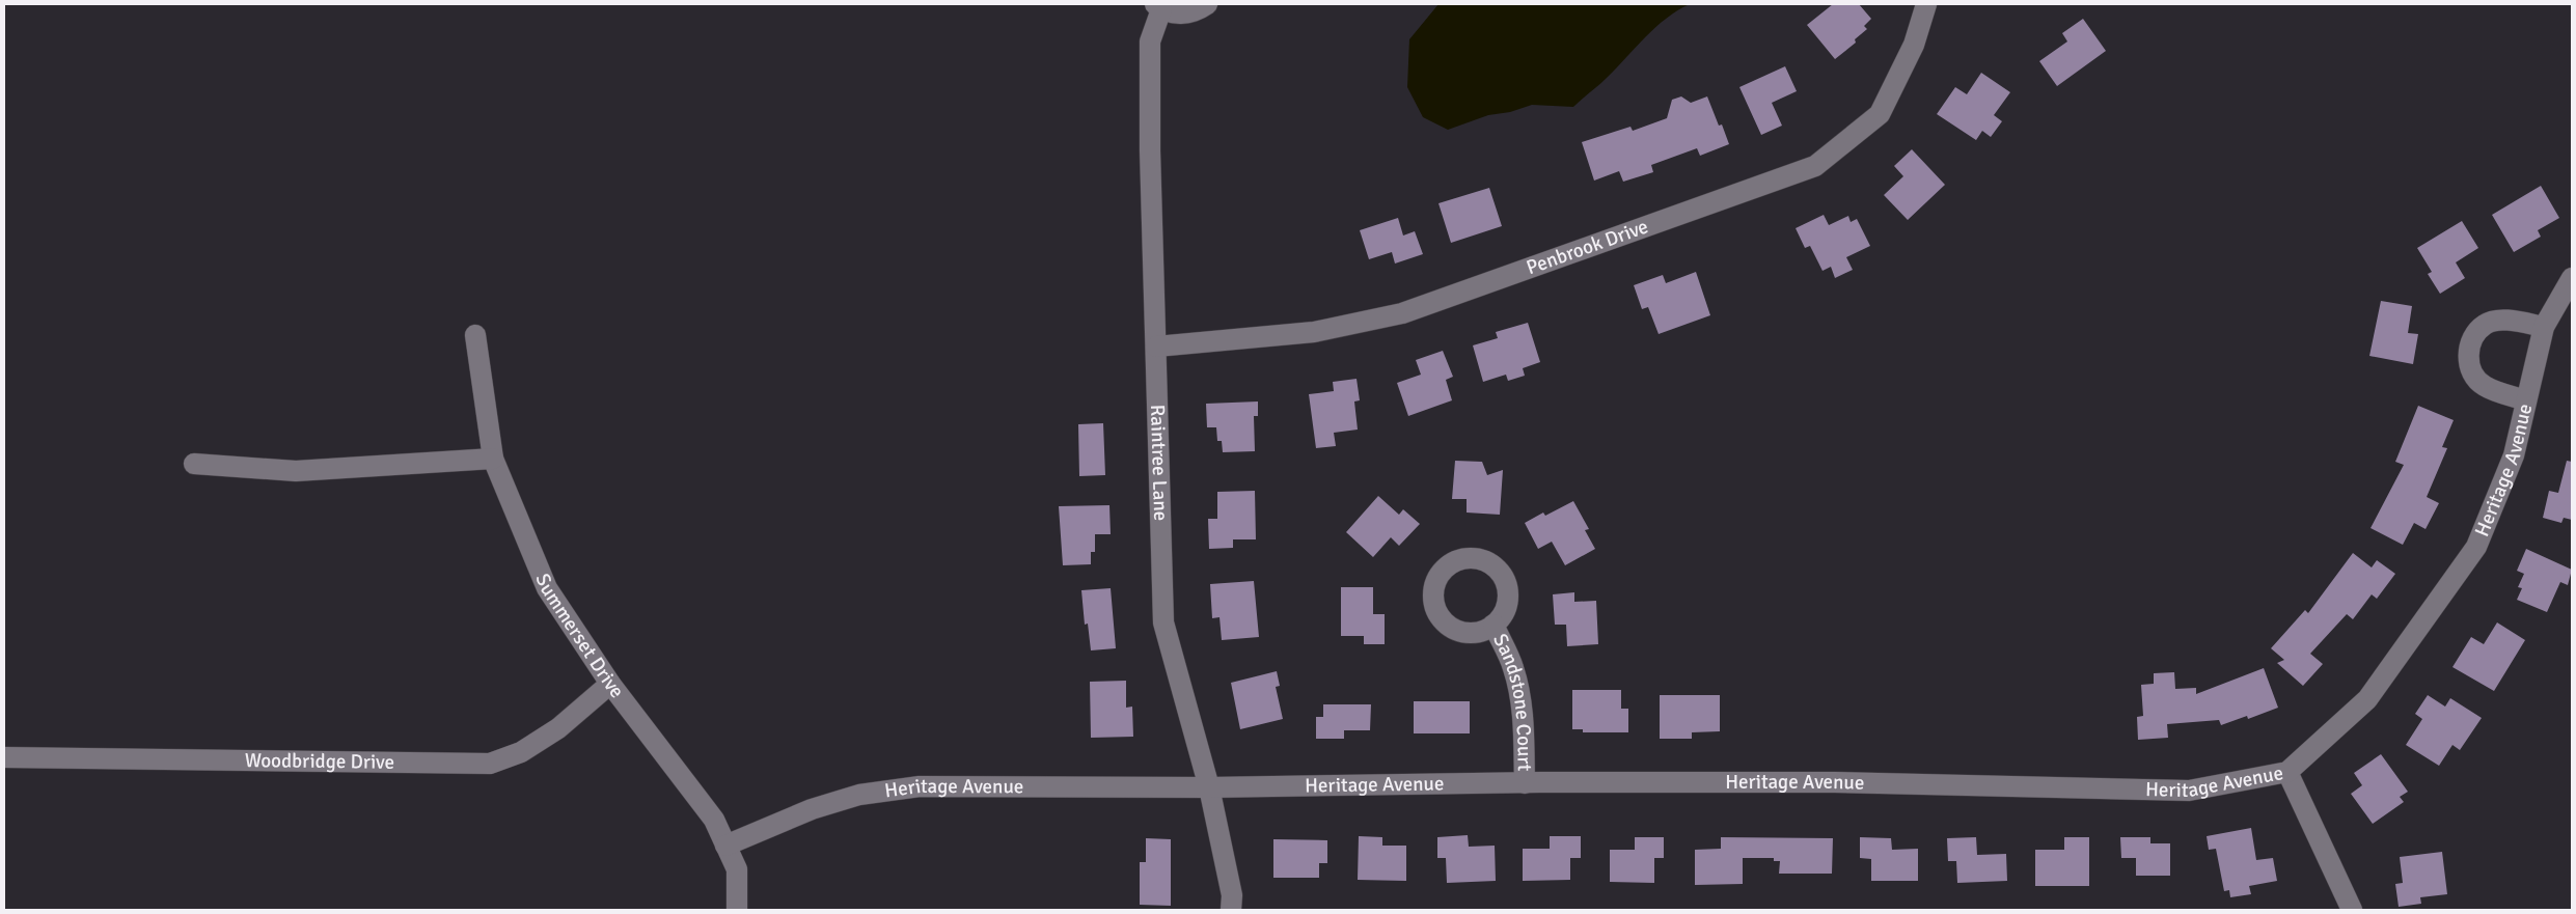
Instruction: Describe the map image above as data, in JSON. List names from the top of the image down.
{
  "streets": {
    "street": [
      "Penbrook Drive",
      "Raintree Lane",
      "Heritage Avenue",
      "Summerset Drive",
      "Sandstone Court",
      "Woodbridge Drive"
    ]
  },
  "crossings": [
    ["Penbrook Drive", "Raintree Lane"],
    ["Raintree Lane", "Heritage Avenue"],
    ["Heritage Avenue", "Summerset Drive"],
    ["Heritage Avenue", "Sandstone Court"],
    ["Summerset Drive", "Woodbridge Drive"]
  ]
}
